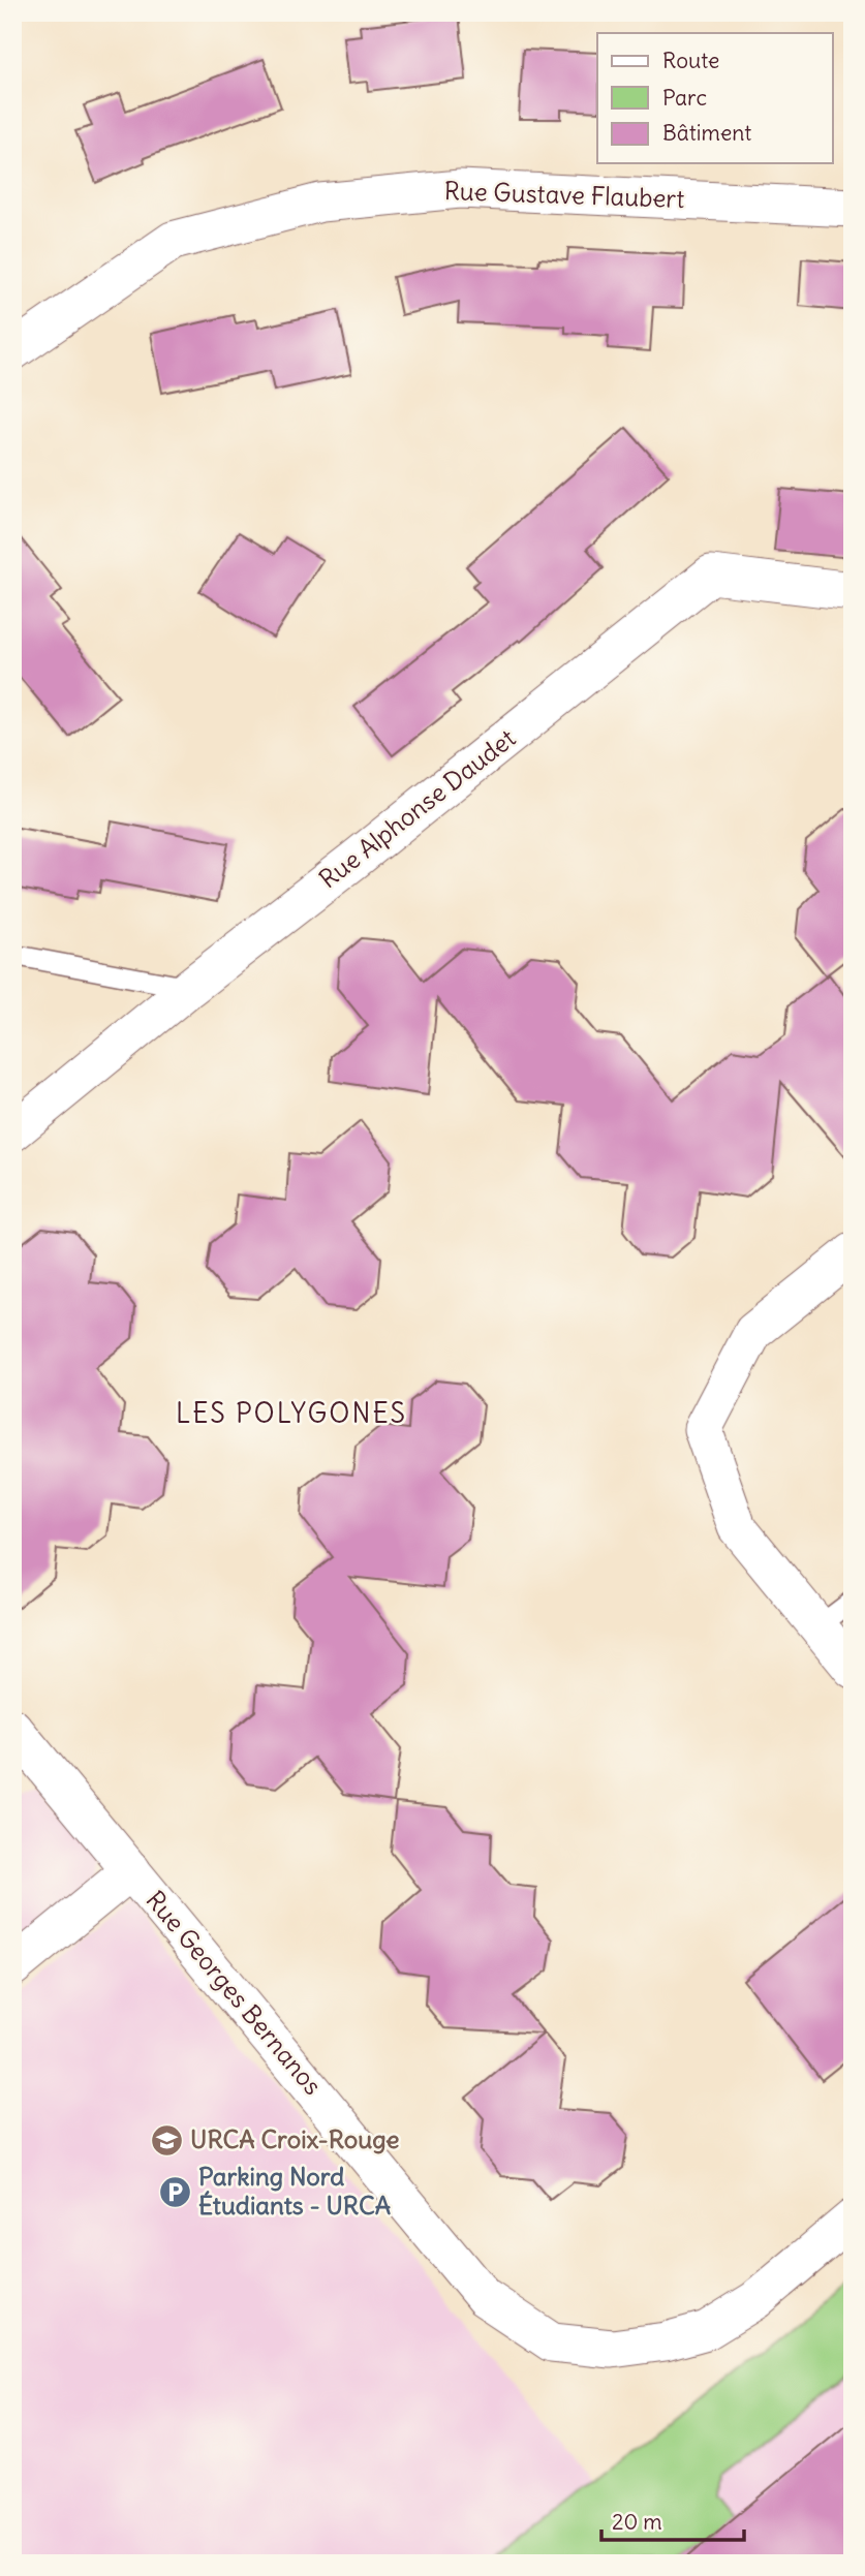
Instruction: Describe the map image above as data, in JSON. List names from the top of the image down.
{
  "streets": {
    "street": ["Rue Gustave Flaubert", "Rue Alphonse Daudet", "Rue Georges Bernanos"]
  },
  "districts": ["LES POLYGONES"],
  "places": {
    "school or university": ["URCA Croix-Rouge"],
    "parking": ["Parking Nord Étudiants - URCA"]
  },
  "legend": ["Route", "Parc", "Bâtiment"],
  "scale_bar": "20 m"
}
